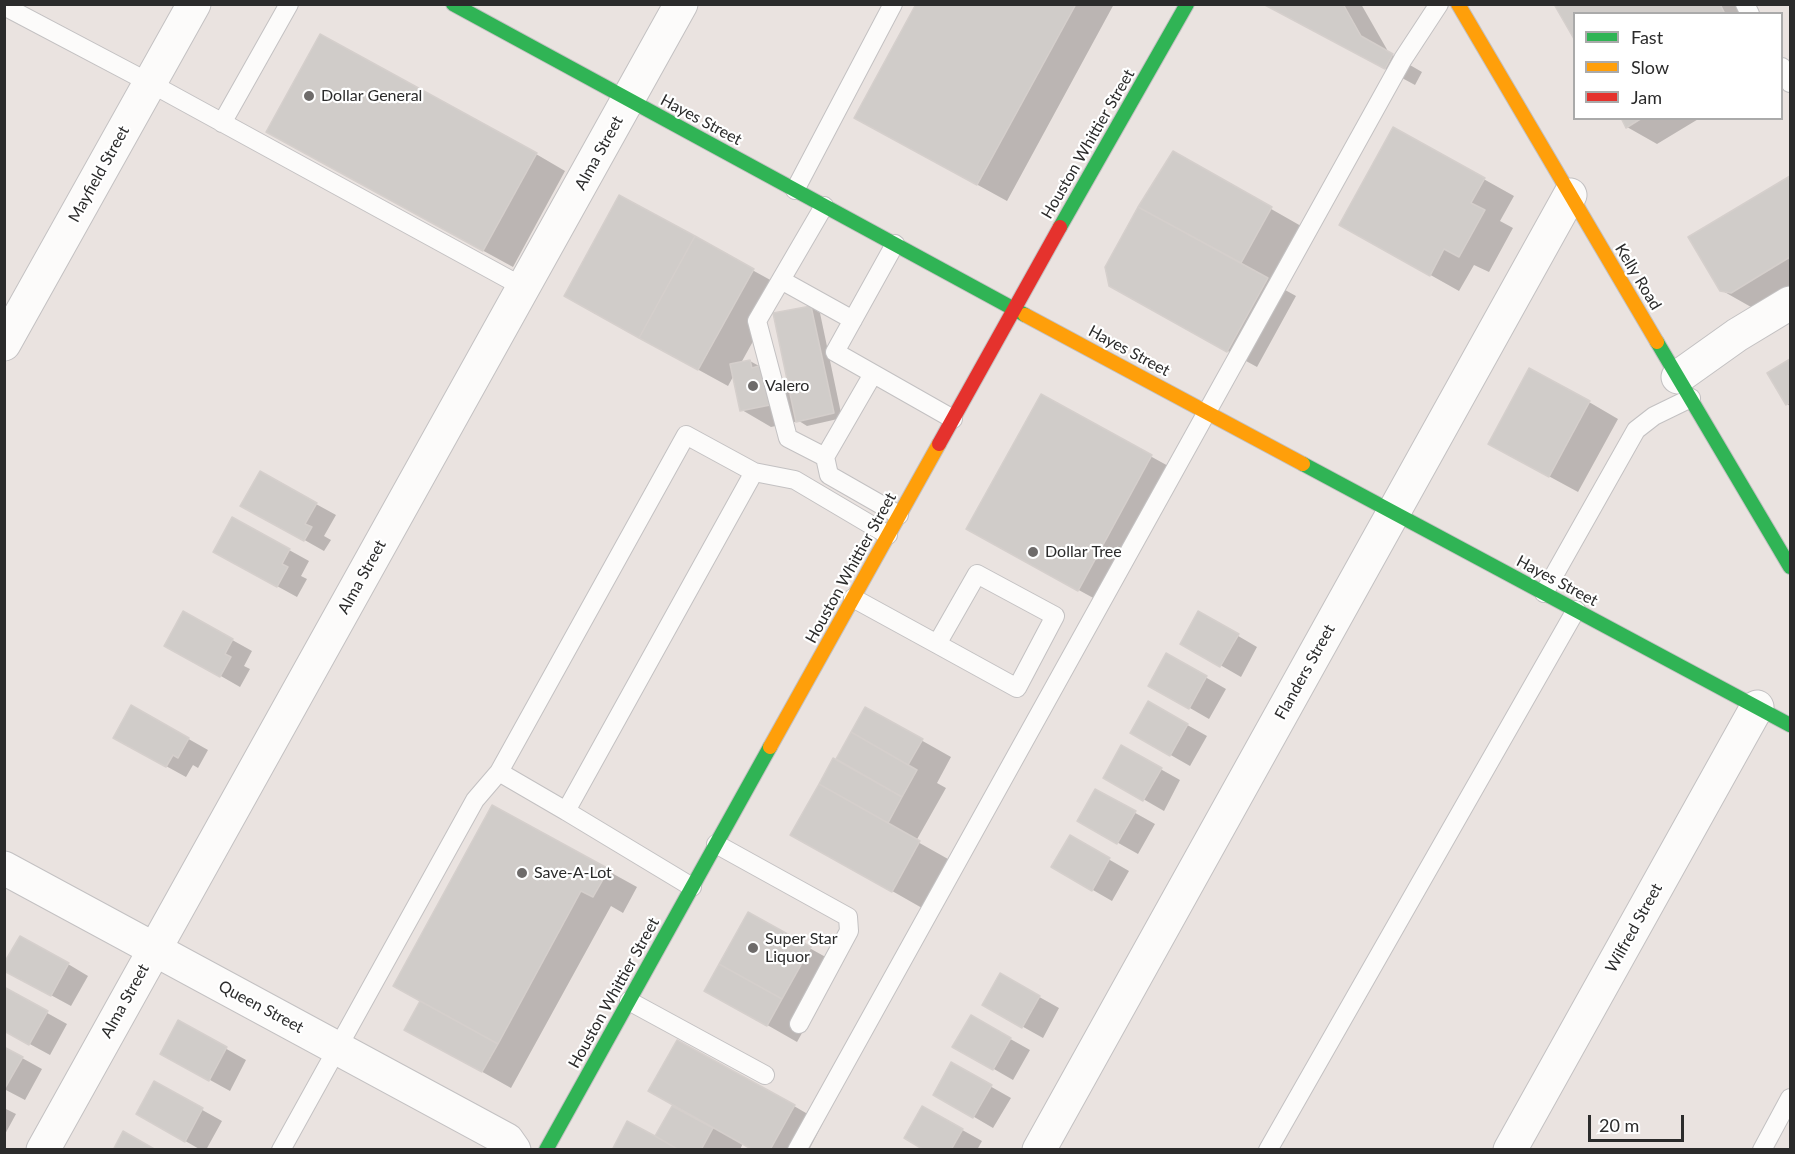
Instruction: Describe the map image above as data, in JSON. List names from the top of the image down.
{
  "streets": {
    "street": [
      "Hayes Street",
      "Houston Whittier Street",
      "Alma Street",
      "Mayfield Street",
      "Kelly Road",
      "Flanders Street",
      "Wilfred Street",
      "Queen Street"
    ]
  },
  "crossings": [
    ["Hayes Street", "Houston Whittier Street"],
    ["Hayes Street", "Alma Street"],
    ["Hayes Street", "Flanders Street"],
    ["Hayes Street", "Wilfred Street"],
    ["Alma Street", "Queen Street"],
    ["Kelly Road", "Flanders Street"]
  ],
  "places": [
    "Dollar General",
    "Valero",
    "Dollar Tree",
    "Save-A-Lot",
    "Super Star Liquor"
  ],
  "legend": ["Fast", "Slow", "Jam"],
  "scale_bar": "20 m"
}
